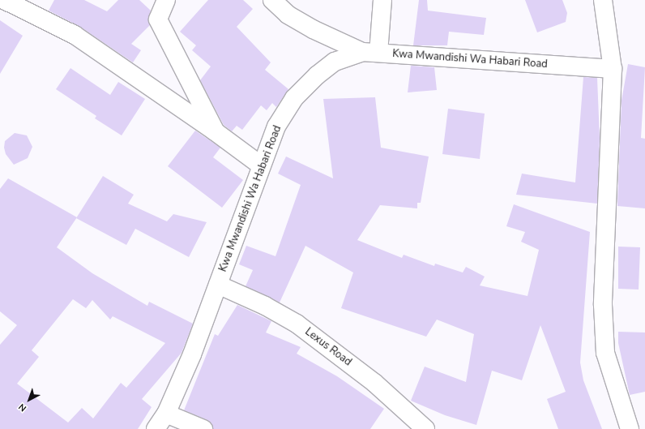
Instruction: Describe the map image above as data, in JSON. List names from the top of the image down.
{
  "streets": {
    "street": ["Kwa Mwandishi Wa Habari Road", "Lexus Road"]
  },
  "crossings": [
    ["Kwa Mwandishi Wa Habari Road", "Lexus Road"]
  ],
  "north": "bottom left"
}
